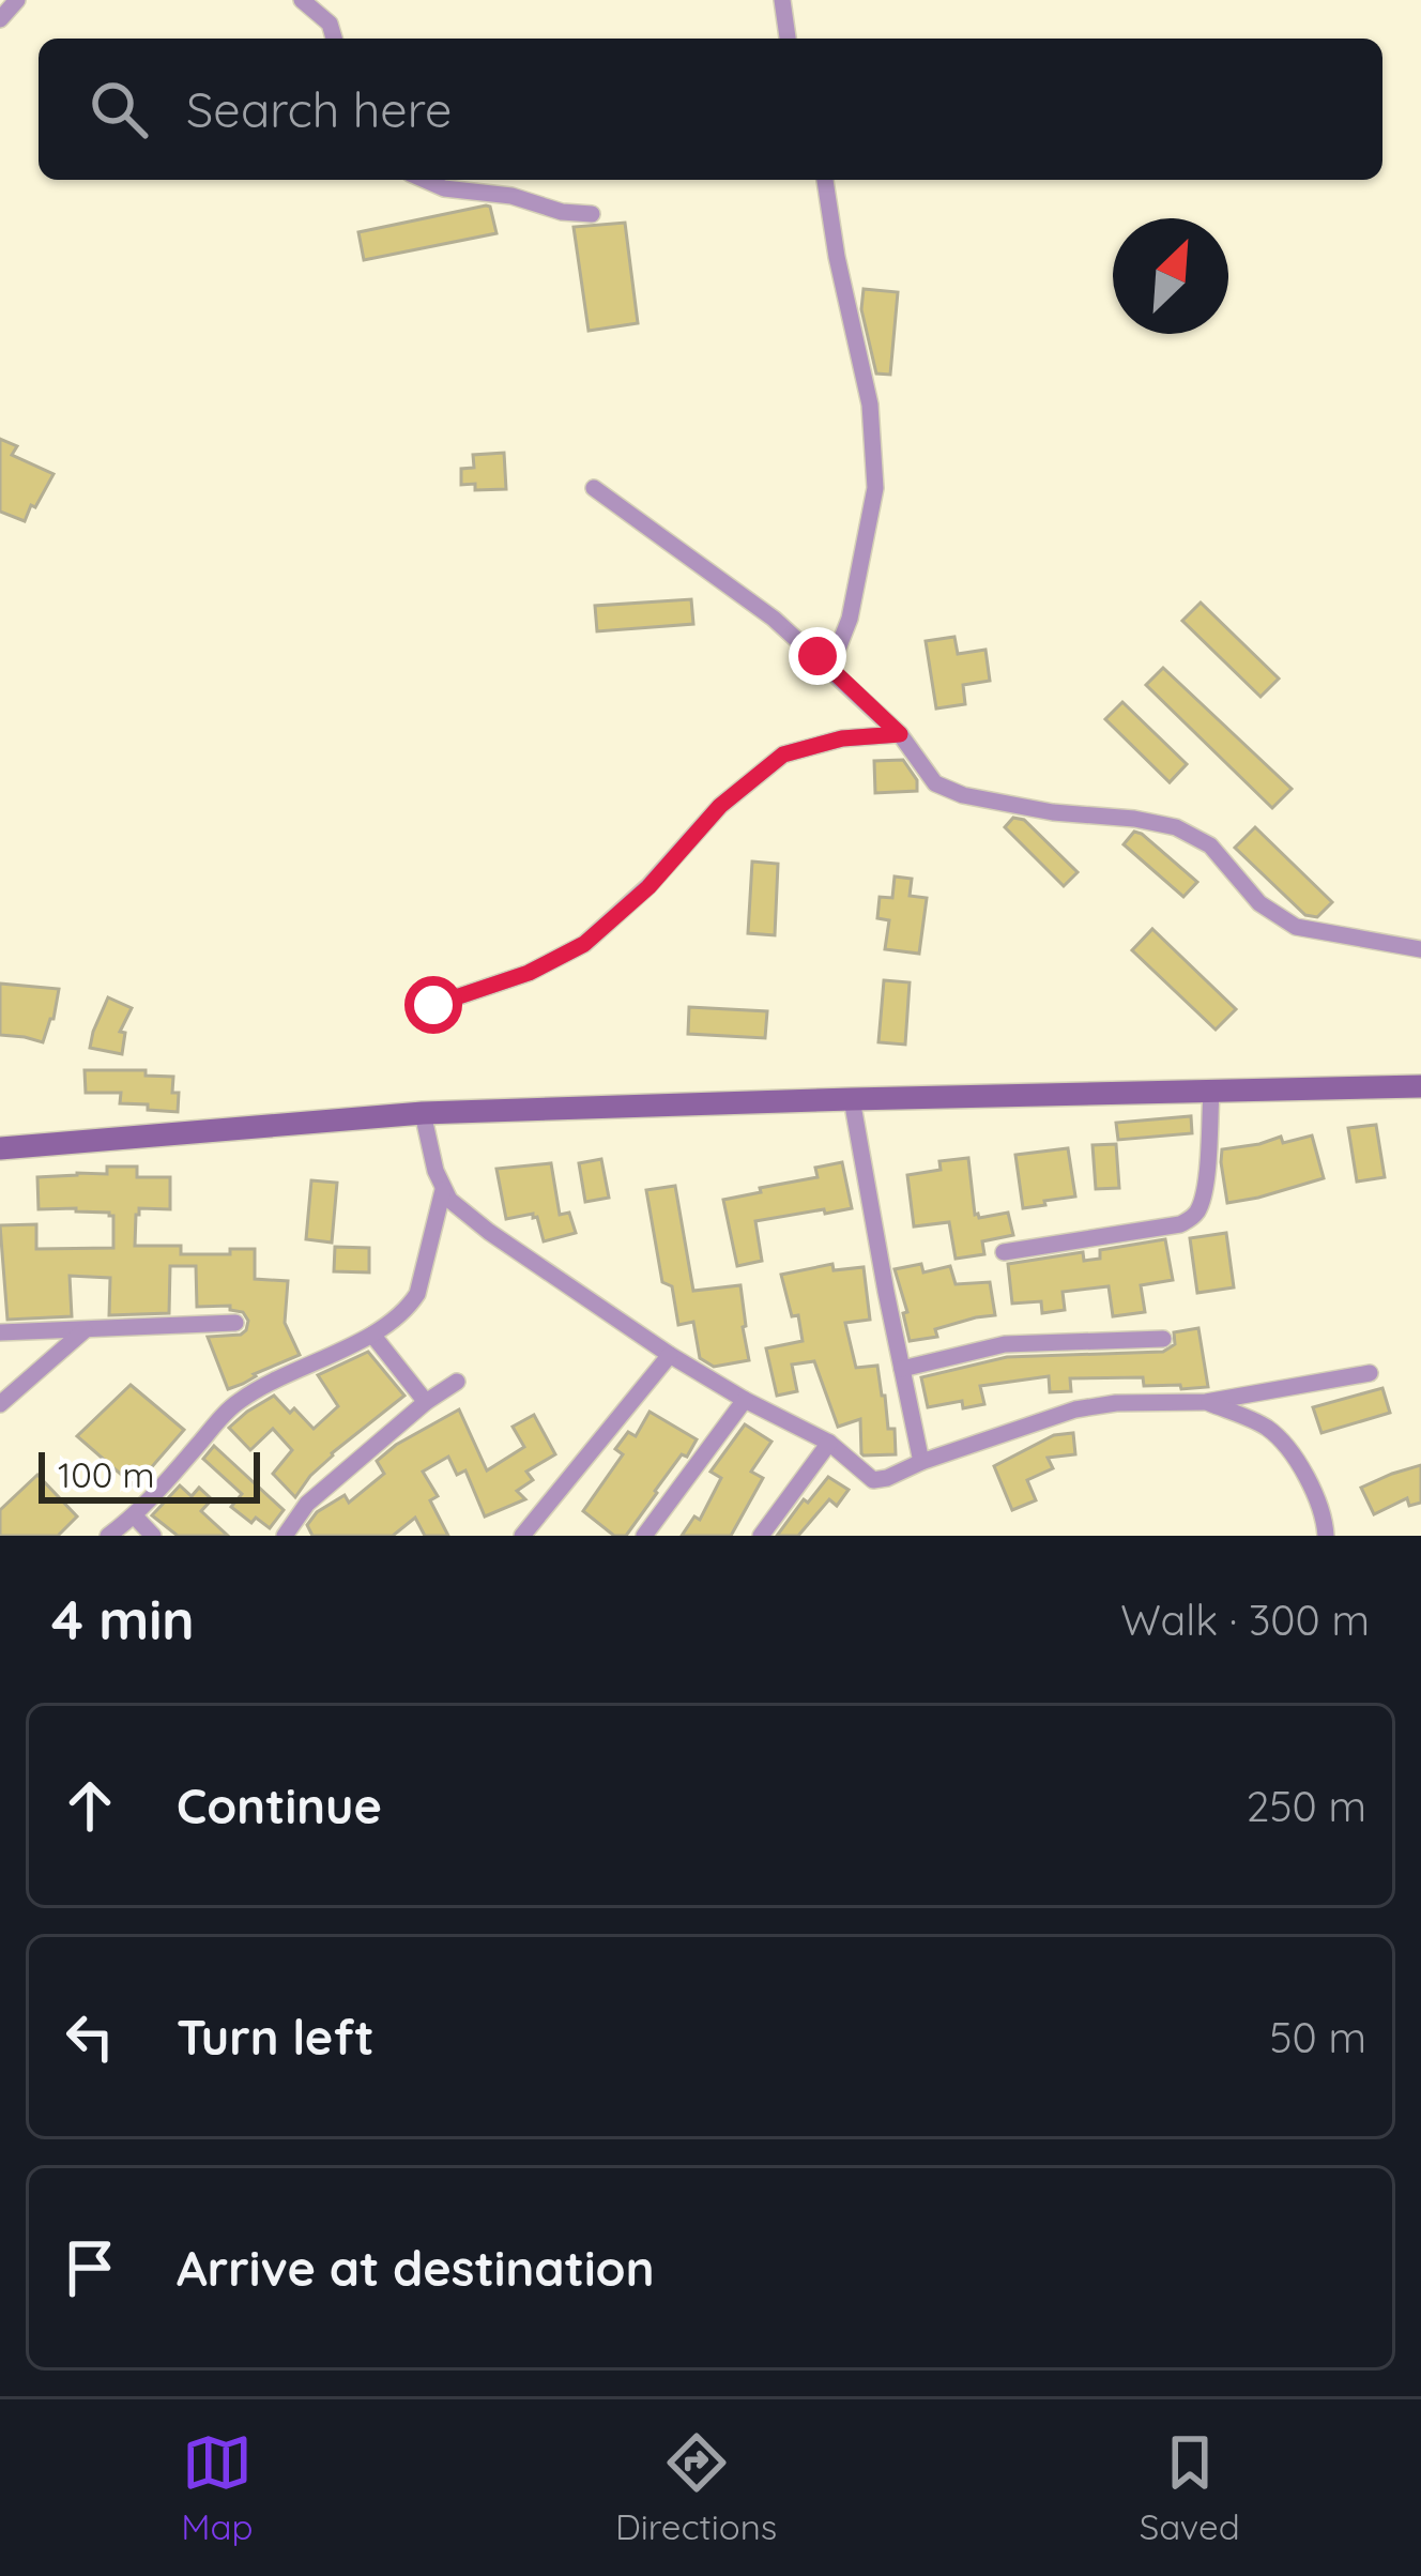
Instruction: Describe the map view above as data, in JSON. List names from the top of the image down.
{
  "scale_bar": "100 m",
  "north": "top right",
  "page": {
    "search": "Search here",
    "scale": "100 m",
    "heading": ["4 min", "Walk · 300 m"],
    "list": [
      ["Continue", "250 m"],
      ["Turn left", "50 m"],
      "Arrive at destination"
    ],
    "nav": ["Map", "Directions", "Saved"]
  }
}
